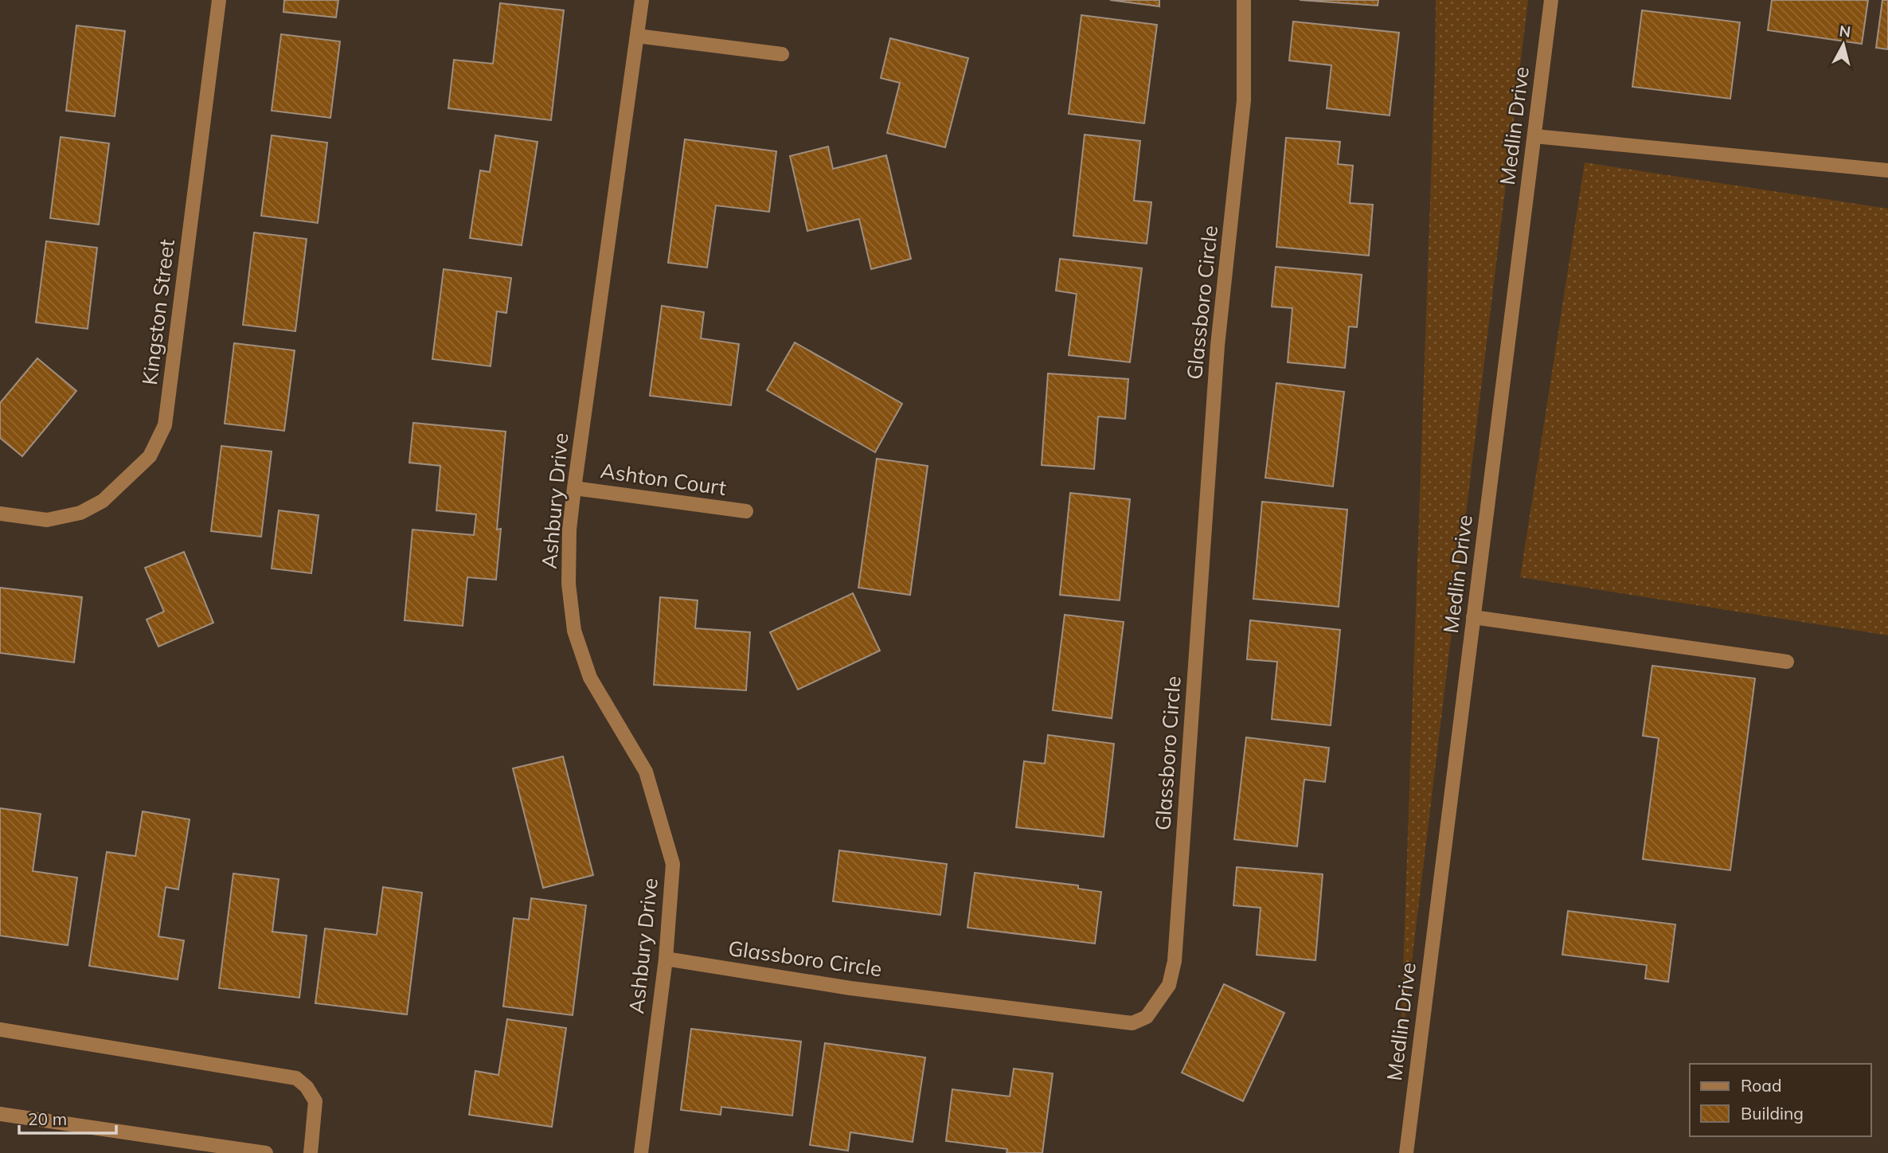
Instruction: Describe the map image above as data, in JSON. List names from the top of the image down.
{
  "streets": {
    "street": [
      "Medlin Drive",
      "Glassboro Circle",
      "Kingston Street",
      "Ashton Court",
      "Ashbury Drive"
    ]
  },
  "crossings": [
    ["Glassboro Circle", "Ashbury Drive"],
    ["Ashton Court", "Ashbury Drive"]
  ],
  "legend": ["Road", "Building"],
  "scale_bar": "20 m",
  "north": "top"
}
